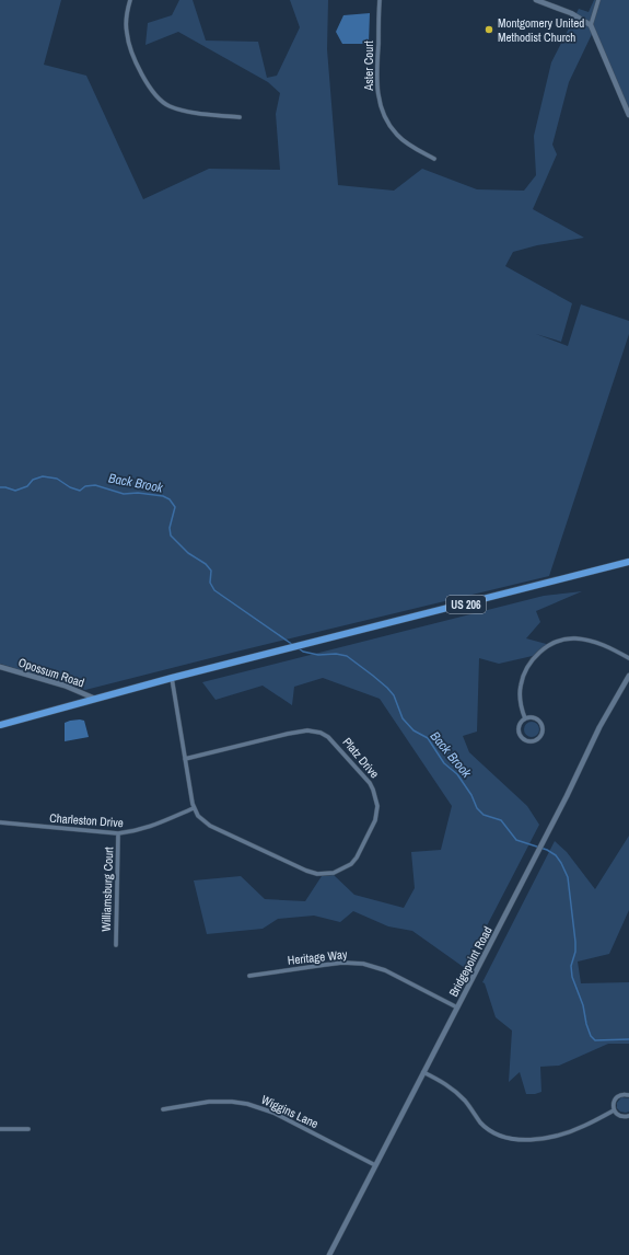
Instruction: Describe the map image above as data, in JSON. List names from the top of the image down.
{
  "streets": {
    "highway": ["US 206"],
    "street": [
      "Aster Court",
      "Opossum Road",
      "Platz Drive",
      "Charleston Drive",
      "Williamsburg Court",
      "Heritage Way",
      "Bridgepoint Road",
      "Wiggins Lane"
    ]
  },
  "crossings": [
    ["US 206", "Opossum Road"],
    ["Platz Drive", "Charleston Drive"],
    ["Charleston Drive", "Williamsburg Court"],
    ["Heritage Way", "Bridgepoint Road"],
    ["Bridgepoint Road", "Wiggins Lane"]
  ],
  "water": ["Back Brook"],
  "places": ["Montgomery United Methodist Church"]
}
